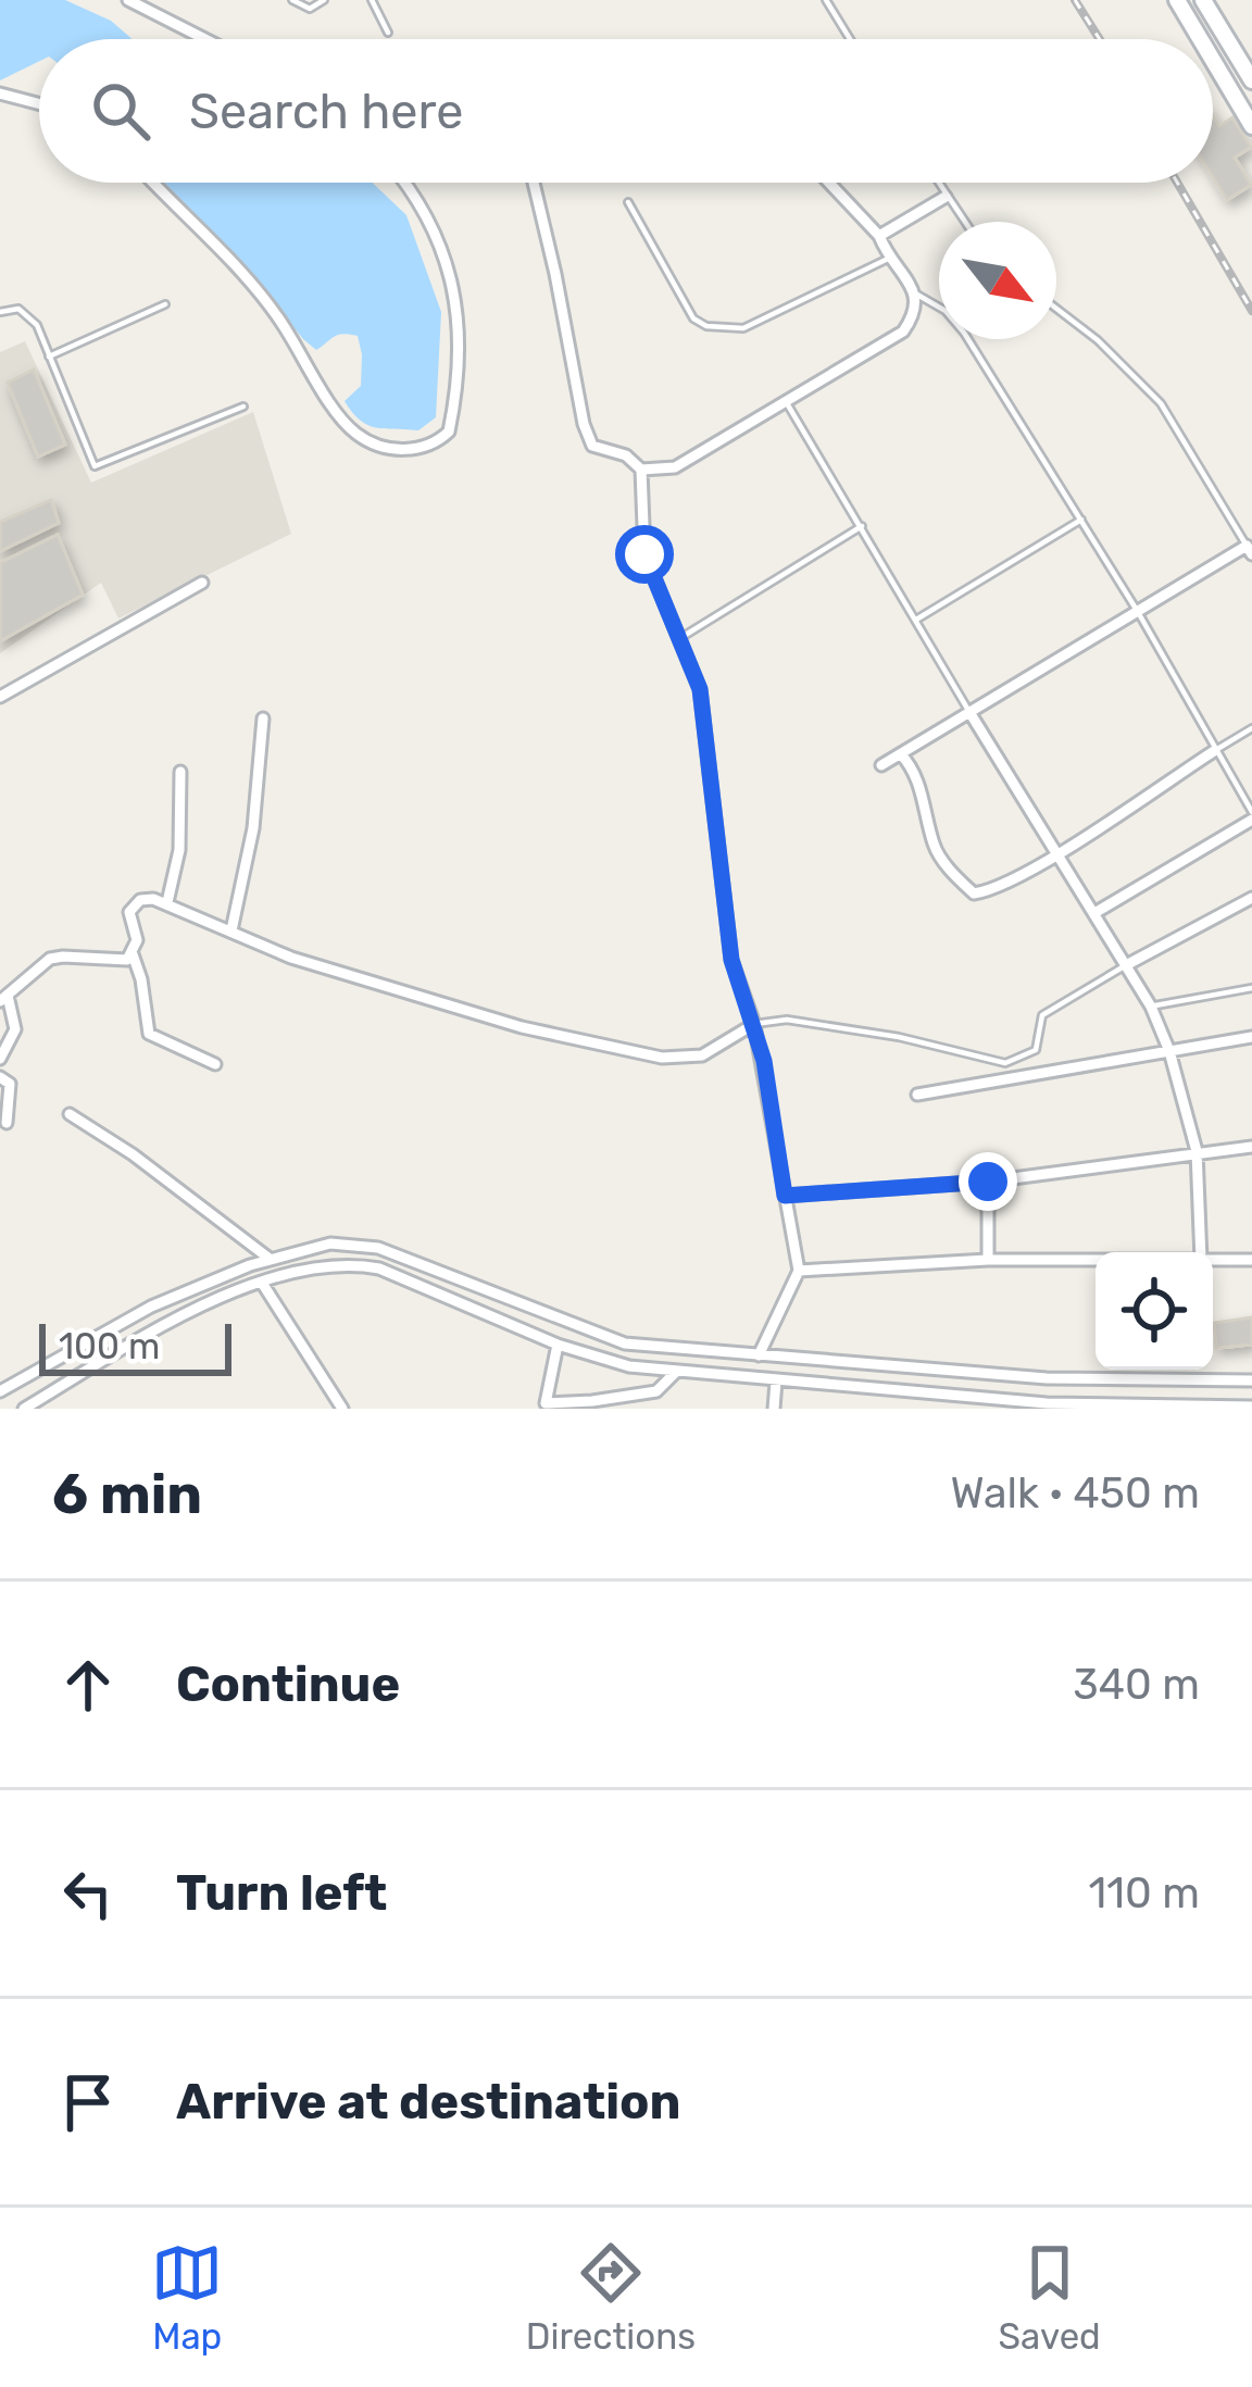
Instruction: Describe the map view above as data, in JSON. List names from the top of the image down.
{
  "scale_bar": "100 m",
  "north": "bottom right",
  "page": {
    "search": "Search here",
    "scale": "100 m",
    "heading": ["6 min", "Walk · 450 m"],
    "list": [
      ["Continue", "340 m"],
      ["Turn left", "110 m"],
      "Arrive at destination"
    ],
    "nav": ["Map", "Directions", "Saved"]
  }
}
